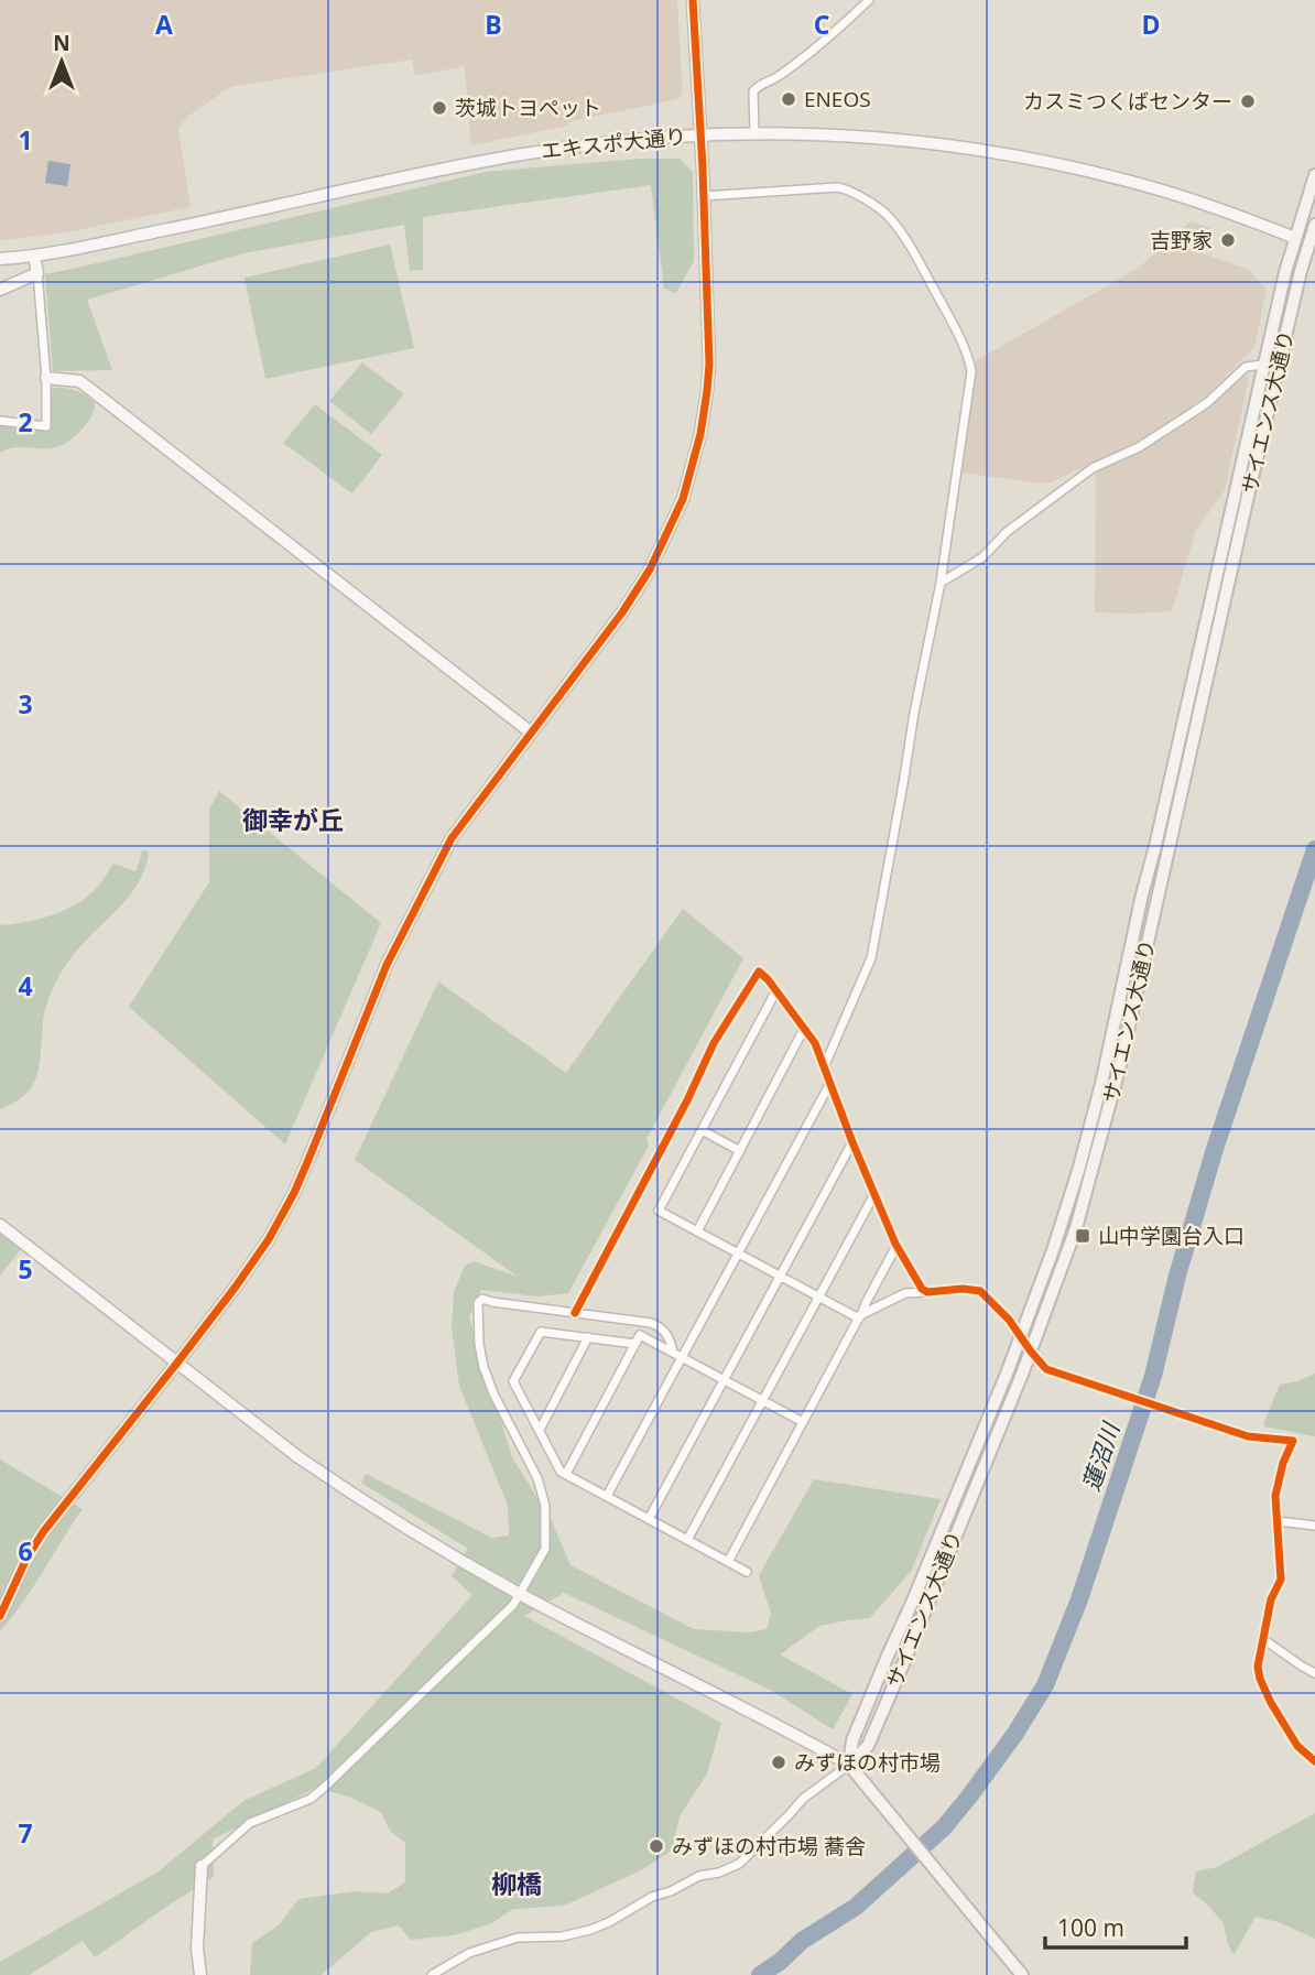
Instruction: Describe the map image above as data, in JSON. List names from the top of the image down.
{
  "streets": {
    "main road": ["エキスポ大通り", "サイエンス大通り"]
  },
  "crossings": [
    ["エキスポ大通り", "サイエンス大通り"]
  ],
  "districts": ["御幸が丘", "柳橋"],
  "water": ["蓮沼川"],
  "places": {
    "other": [
      "ENEOS",
      "カスミつくばセンター",
      "茨城トヨペット",
      "吉野家",
      "みずほの村市場",
      "みずほの村市場 蕎舎"
    ],
    "transit": ["山中学園台入口"]
  },
  "scale_bar": "100 m",
  "north": "top",
  "grid": {
    "columns": [
      "A",
      "B",
      "C",
      "D"
    ],
    "rows": [
      "1",
      "2",
      "3",
      "4",
      "5",
      "6",
      "7"
    ]
  }
}
